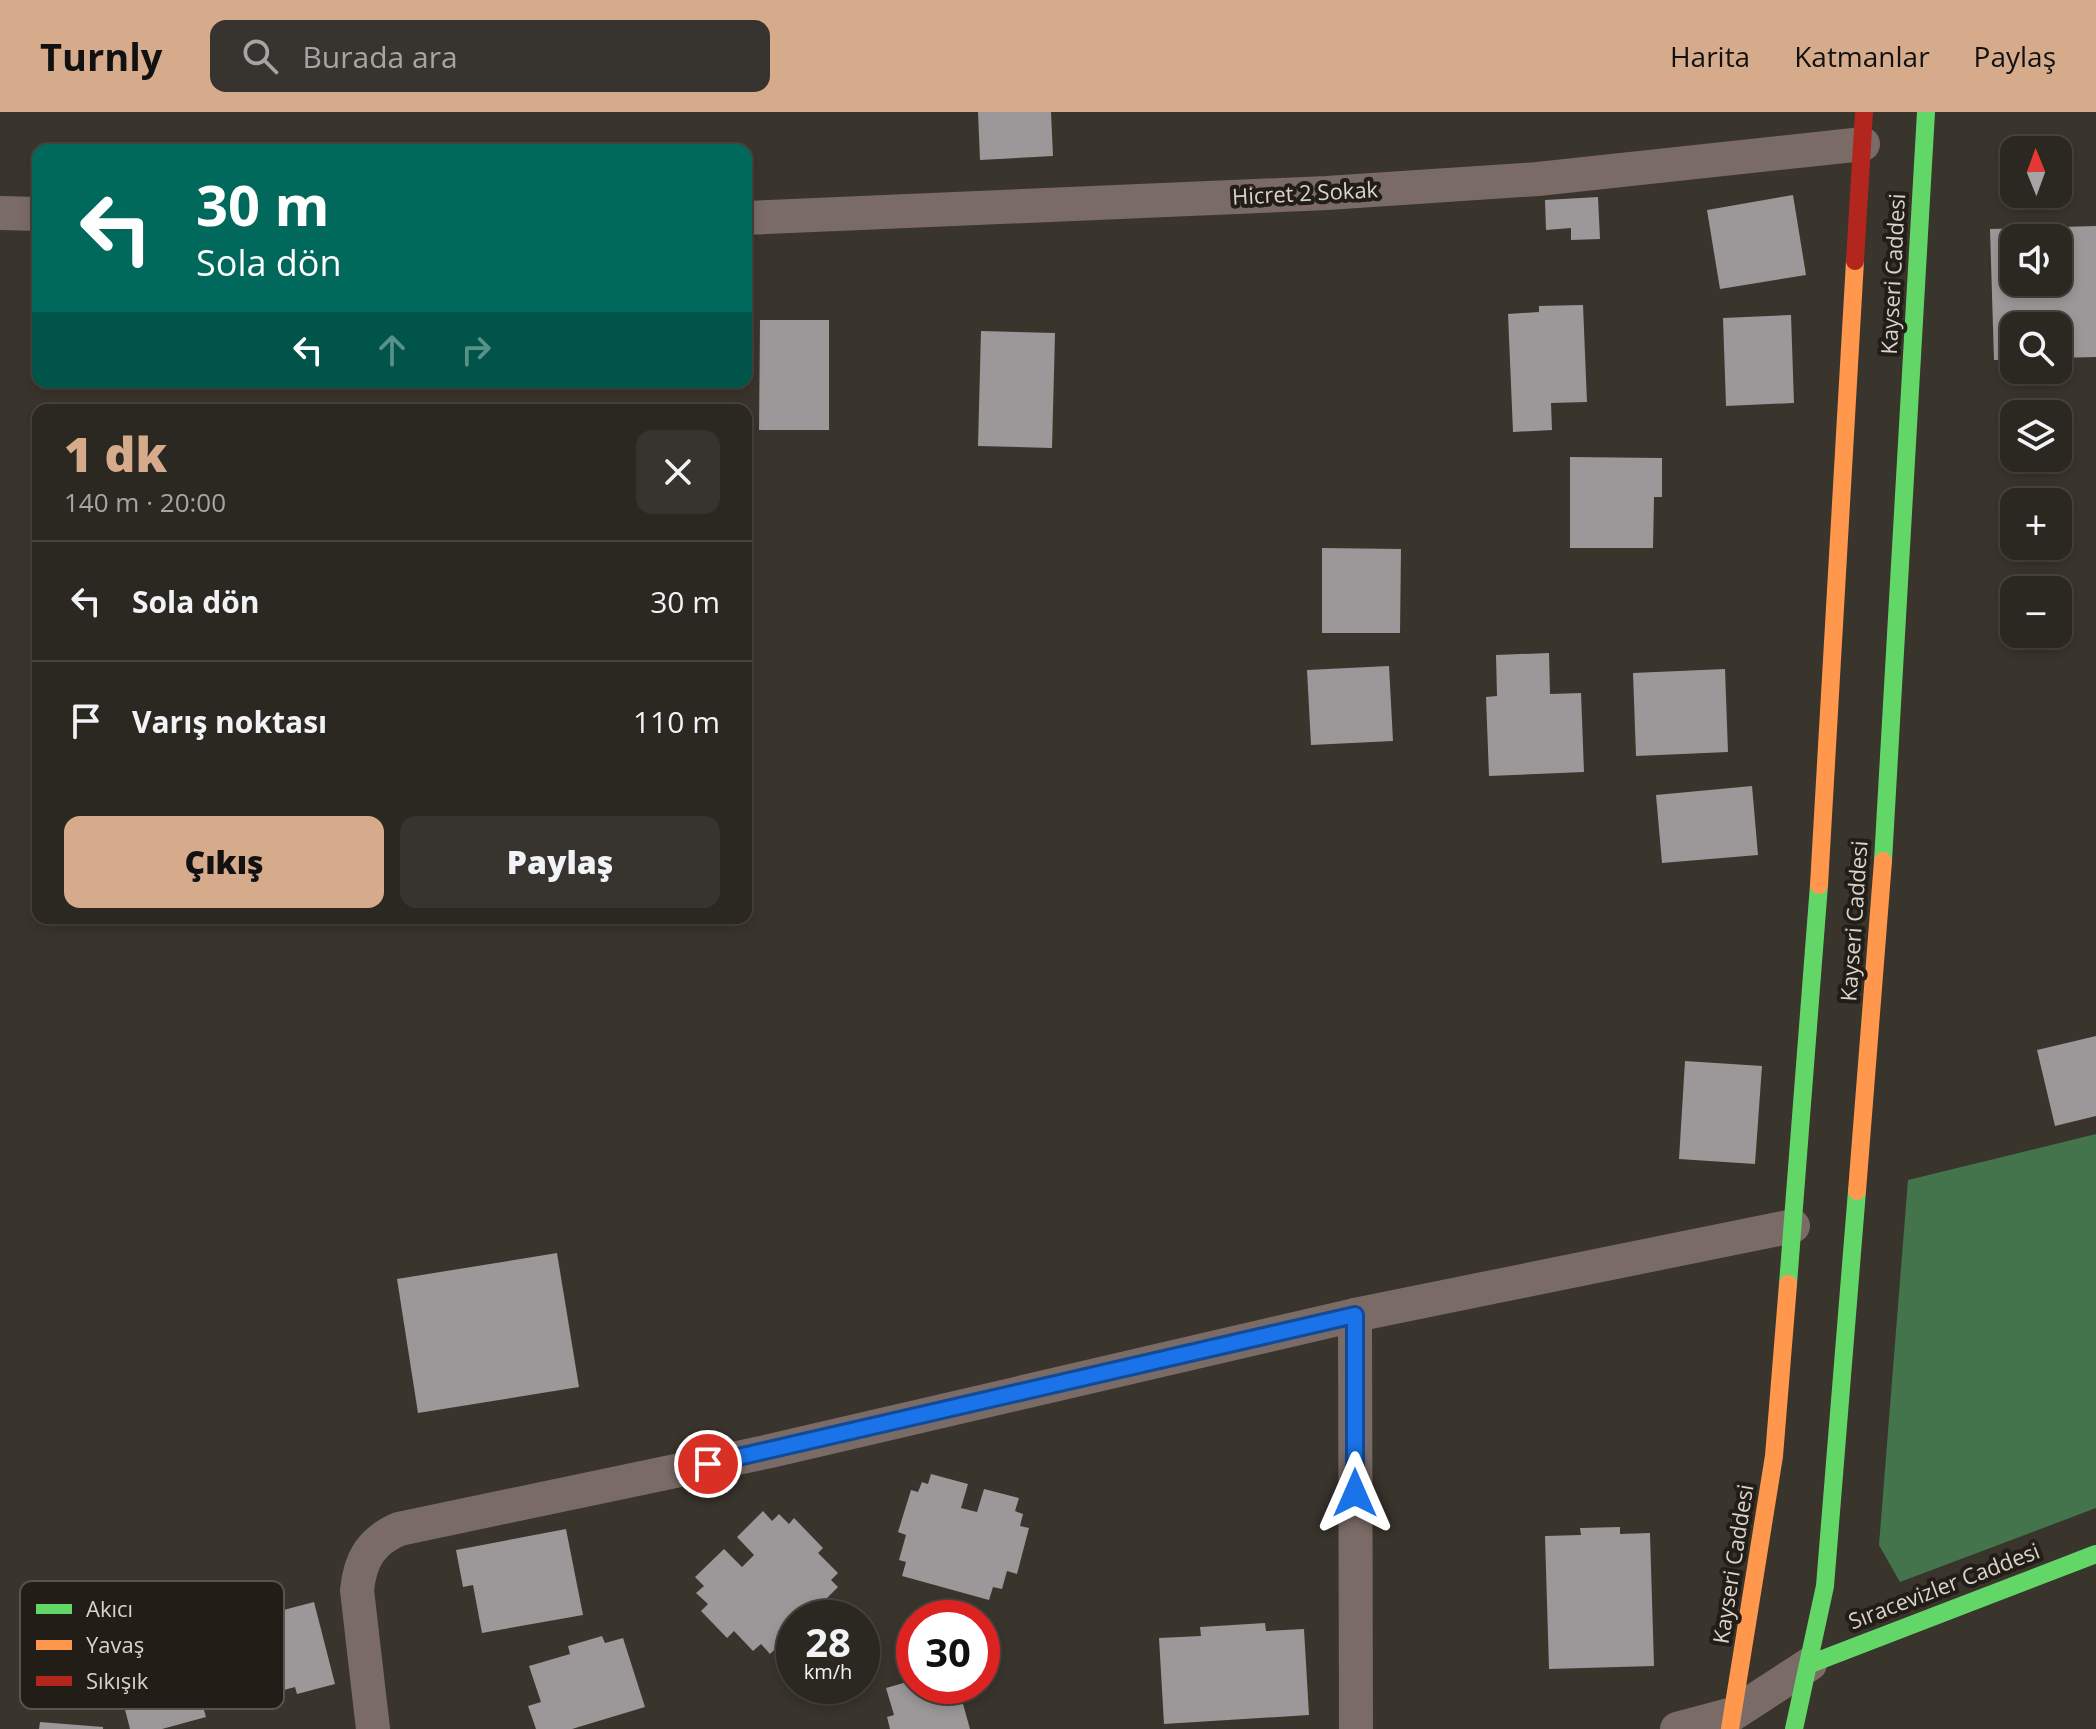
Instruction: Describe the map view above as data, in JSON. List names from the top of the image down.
{
  "streets": {
    "main road": ["Kayseri Caddesi", "Sıracevizler Caddesi"],
    "street": ["Hicret 2 Sokak"]
  },
  "crossings": [
    ["Hicret 2 Sokak", "Kayseri Caddesi"],
    ["Kayseri Caddesi", "Sıracevizler Caddesi"]
  ],
  "legend": ["Akıcı", "Yavaş", "Sıkışık"],
  "north": "top",
  "page": {
    "header": "Turnly",
    "search": "Burada ara",
    "nav": ["Harita", "Katmanlar", "Paylaş"],
    "map_buttons": ["+", "−"],
    "turn": ["30 m", "Sola dön"],
    "heading": ["1 dk", "140 m · 20:00"],
    "list": [
      {
        "name": "Sola dön",
        "value": "30 m"
      },
      {
        "name": "Varış noktası",
        "value": "110 m"
      }
    ],
    "buttons": ["Çıkış", "Paylaş"],
    "speed": "28 km/h",
    "limit": "30"
  }
}
